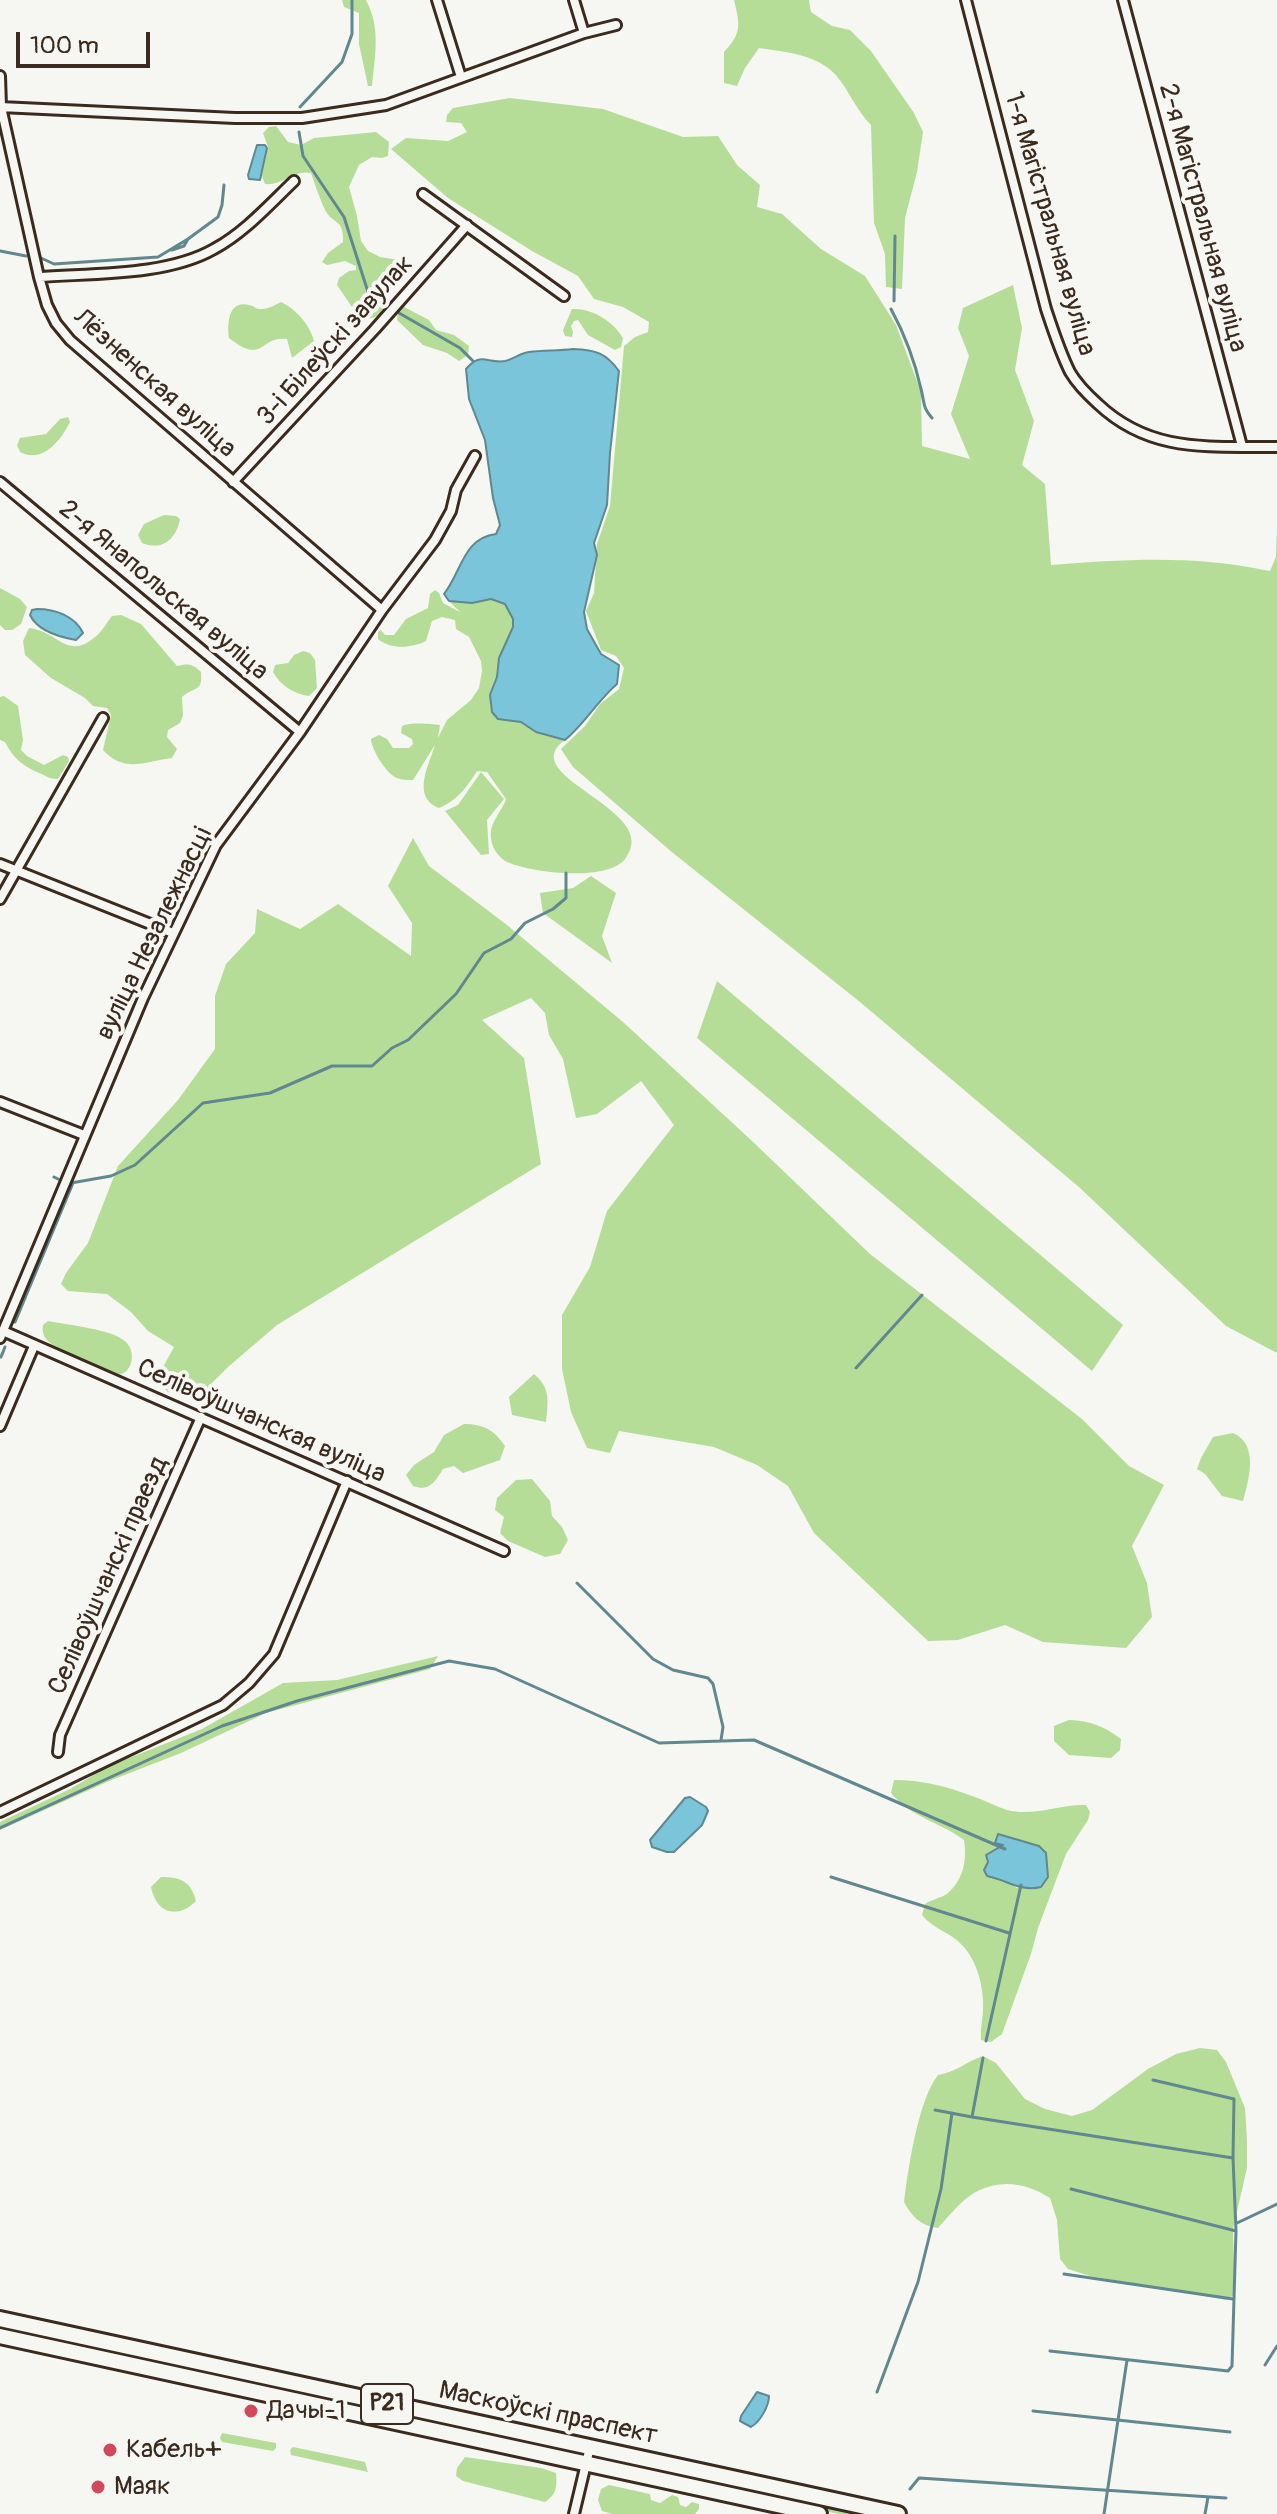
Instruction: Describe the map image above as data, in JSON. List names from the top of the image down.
{
  "streets": {
    "main road": ["Р21", "Маскоўскі праспект"],
    "street": [
      "2-я Магістральная вуліца",
      "1-я Магістральная вуліца",
      "3-і Білеўскі завулак",
      "Лёзненская вуліца",
      "2-я Янапольская вуліца",
      "вуліца Незалежнасці",
      "Селівоўшчанская вуліца",
      "Селівоўшчанскі праезд"
    ]
  },
  "crossings": [
    ["2-я Магістральная вуліца", "1-я Магістральная вуліца"],
    ["3-і Білеўскі завулак", "Лёзненская вуліца"],
    ["Лёзненская вуліца", "вуліца Незалежнасці"],
    ["2-я Янапольская вуліца", "вуліца Незалежнасці"],
    ["вуліца Незалежнасці", "Селівоўшчанская вуліца"],
    ["Селівоўшчанская вуліца", "Селівоўшчанскі праезд"]
  ],
  "places": ["Дачы-1", "Кабель+", "Маяк"],
  "scale_bar": "100 m"
}
